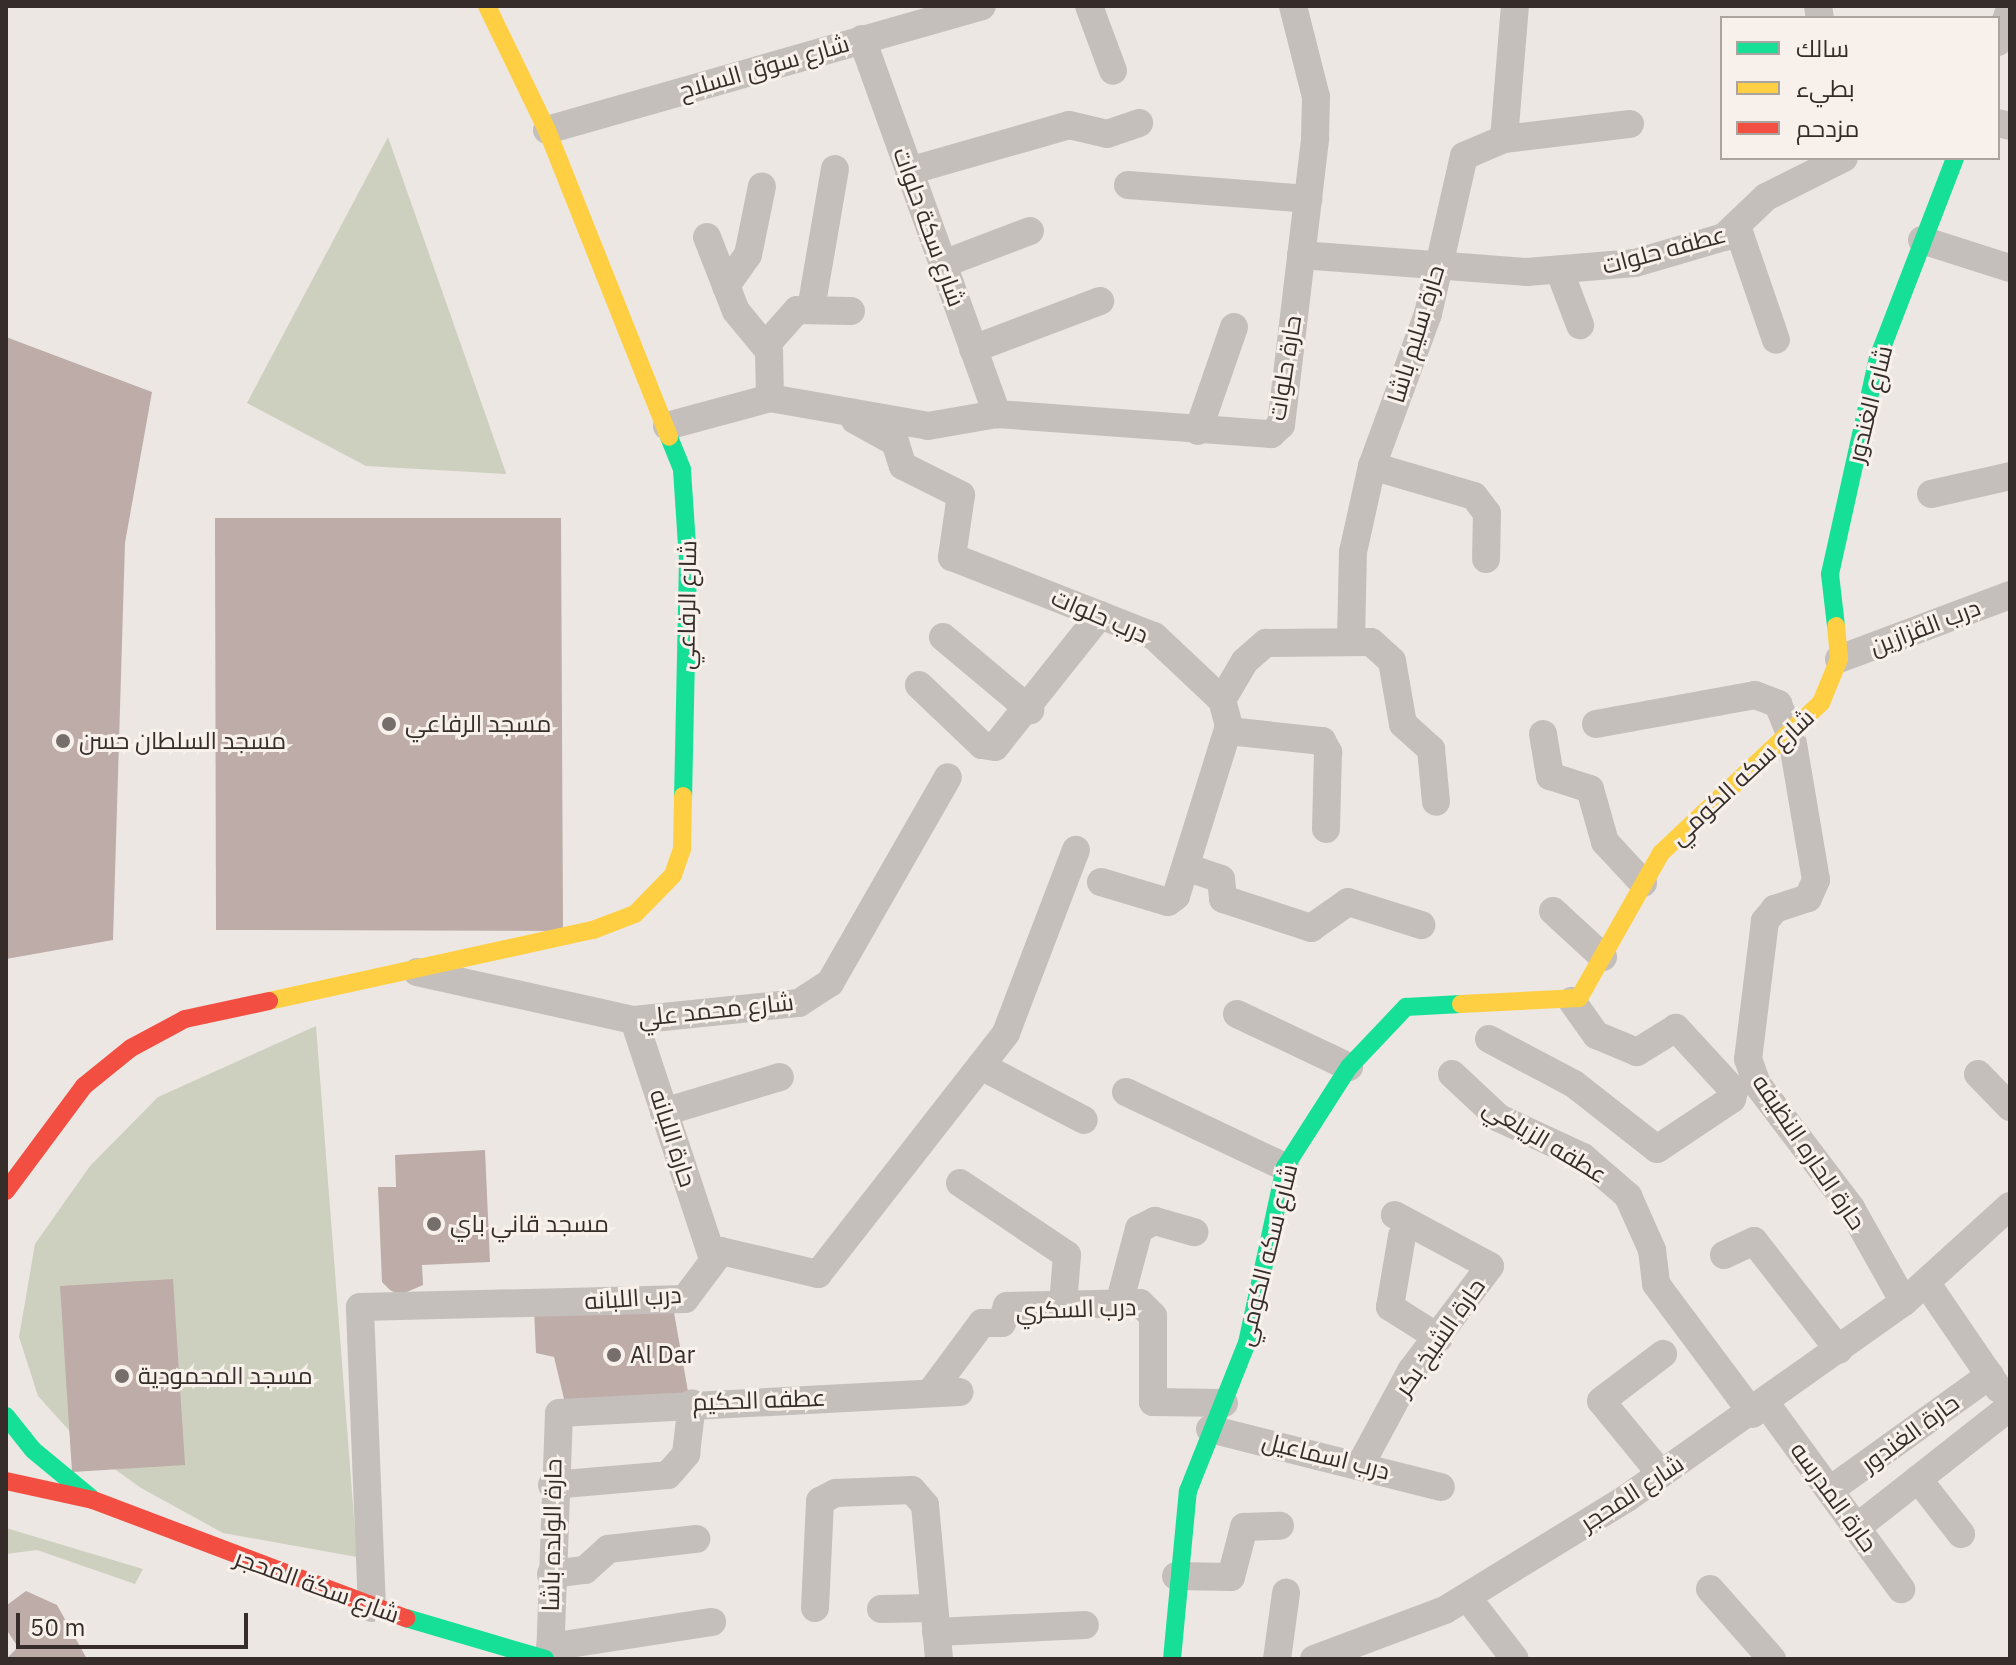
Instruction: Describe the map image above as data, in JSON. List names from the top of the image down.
{
  "streets": {
    "street": [
      "شارع سوق السلاح",
      "شارع سكة حلوات",
      "عطفه حلوات",
      "حارة سليم باشا",
      "حارة حلوات",
      "شارع الغندور",
      "شارع الرفاعي",
      "درب حلوات",
      "درب القزازين",
      "شارع سكه الكومي",
      "شارع محمد علي",
      "حارة اللبانه",
      "عطفه الزيلعي",
      "حارة الحاره النظيفه",
      "درب اللبانه",
      "درب السكري",
      "حارة الشيخ بكر",
      "عطفه الحكيم",
      "حارة الغندور",
      "درب اسماعيل",
      "شارع المحجر",
      "حارة المدرسه",
      "حارة الولده باشا",
      "شارع سكة المحجر"
    ]
  },
  "crossings": [
    ["شارع سوق السلاح", "شارع سكة حلوات"],
    ["شارع سوق السلاح", "شارع الرفاعي"],
    ["شارع سكة حلوات", "حارة حلوات"],
    ["عطفه حلوات", "حارة سليم باشا"],
    ["عطفه حلوات", "حارة حلوات"],
    ["حارة حلوات", "درب حلوات"],
    ["شارع الغندور", "درب القزازين"],
    ["شارع الغندور", "شارع سكه الكومي"],
    ["شارع الرفاعي", "شارع محمد علي"],
    ["درب القزازين", "شارع سكه الكومي"],
    ["شارع سكه الكومي", "حارة الحاره النظيفه"],
    ["شارع سكه الكومي", "درب السكري"],
    ["شارع سكه الكومي", "درب اسماعيل"],
    ["شارع محمد علي", "حارة اللبانه"],
    ["حارة اللبانه", "درب اللبانه"],
    ["عطفه الزيلعي", "شارع المحجر"],
    ["عطفه الزيلعي", "حارة المدرسه"],
    ["حارة الحاره النظيفه", "شارع المحجر"],
    ["درب اللبانه", "شارع سكة المحجر"],
    ["درب السكري", "عطفه الحكيم"],
    ["حارة الشيخ بكر", "درب اسماعيل"],
    ["عطفه الحكيم", "حارة الولده باشا"],
    ["حارة الغندور", "حارة المدرسه"],
    ["شارع المحجر", "حارة المدرسه"],
    ["حارة الولده باشا", "شارع سكة المحجر"]
  ],
  "places": [
    "مسجد الرفاعي",
    "مسجد السلطان حسن",
    "مسجد قاني باي",
    "Al Dar",
    "مسجد المحمودية"
  ],
  "legend": ["سالك", "بطيء", "مزدحم"],
  "scale_bar": "50 m"
}
